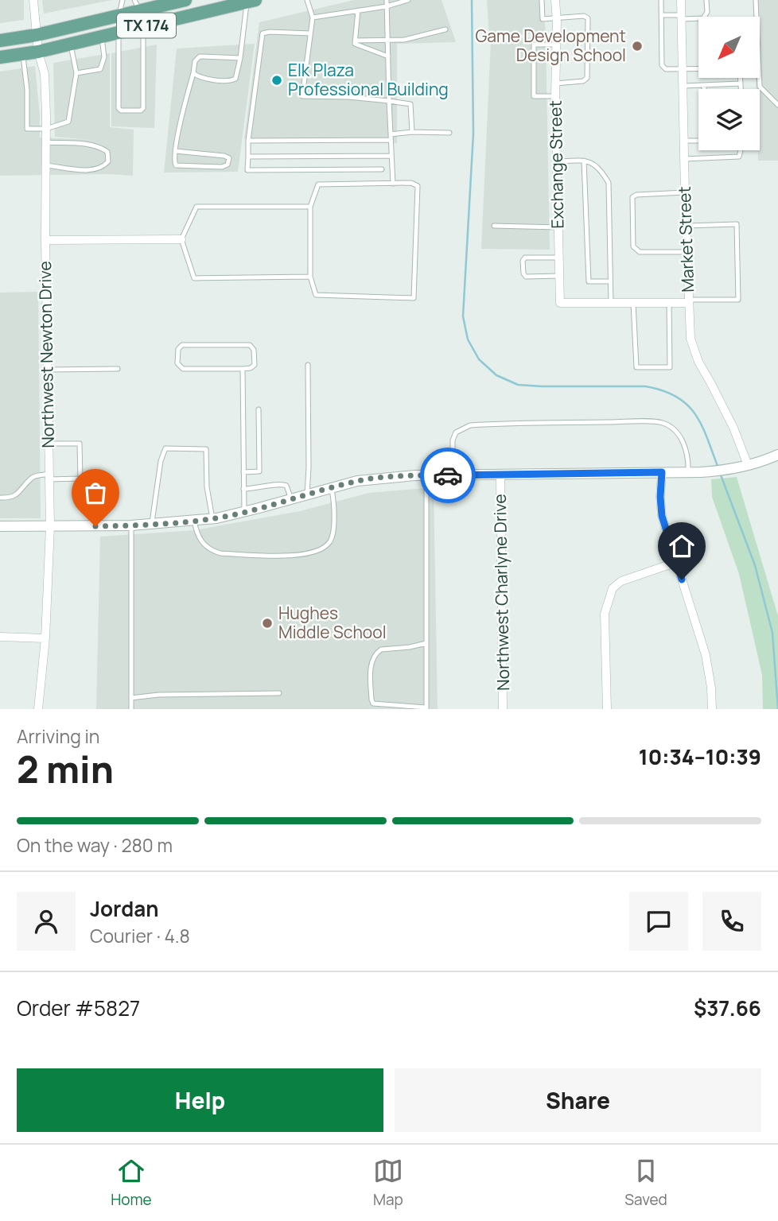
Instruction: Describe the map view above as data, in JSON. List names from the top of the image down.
{
  "streets": {
    "main road": ["TX 174"],
    "street": [
      "Exchange Street",
      "Market Street",
      "Northwest Newton Drive",
      "Northwest Charlyne Drive"
    ]
  },
  "crossings": [
    ["TX 174", "Northwest Newton Drive"]
  ],
  "places": ["Game Development Design School", "Elk Plaza Professional Building", "Hughes Middle School"],
  "north": "bottom left",
  "page": {
    "heading": ["2 min", "Arriving in", "10:34–10:39"],
    "panel": [
      "Jordan",
      "Courier · 4.8",
      "Order #5827",
      "$37.66"
    ],
    "bar": "On the way · 280 m",
    "buttons": ["Help", "Share"],
    "tabs": ["Home", "Map", "Saved"]
  }
}
